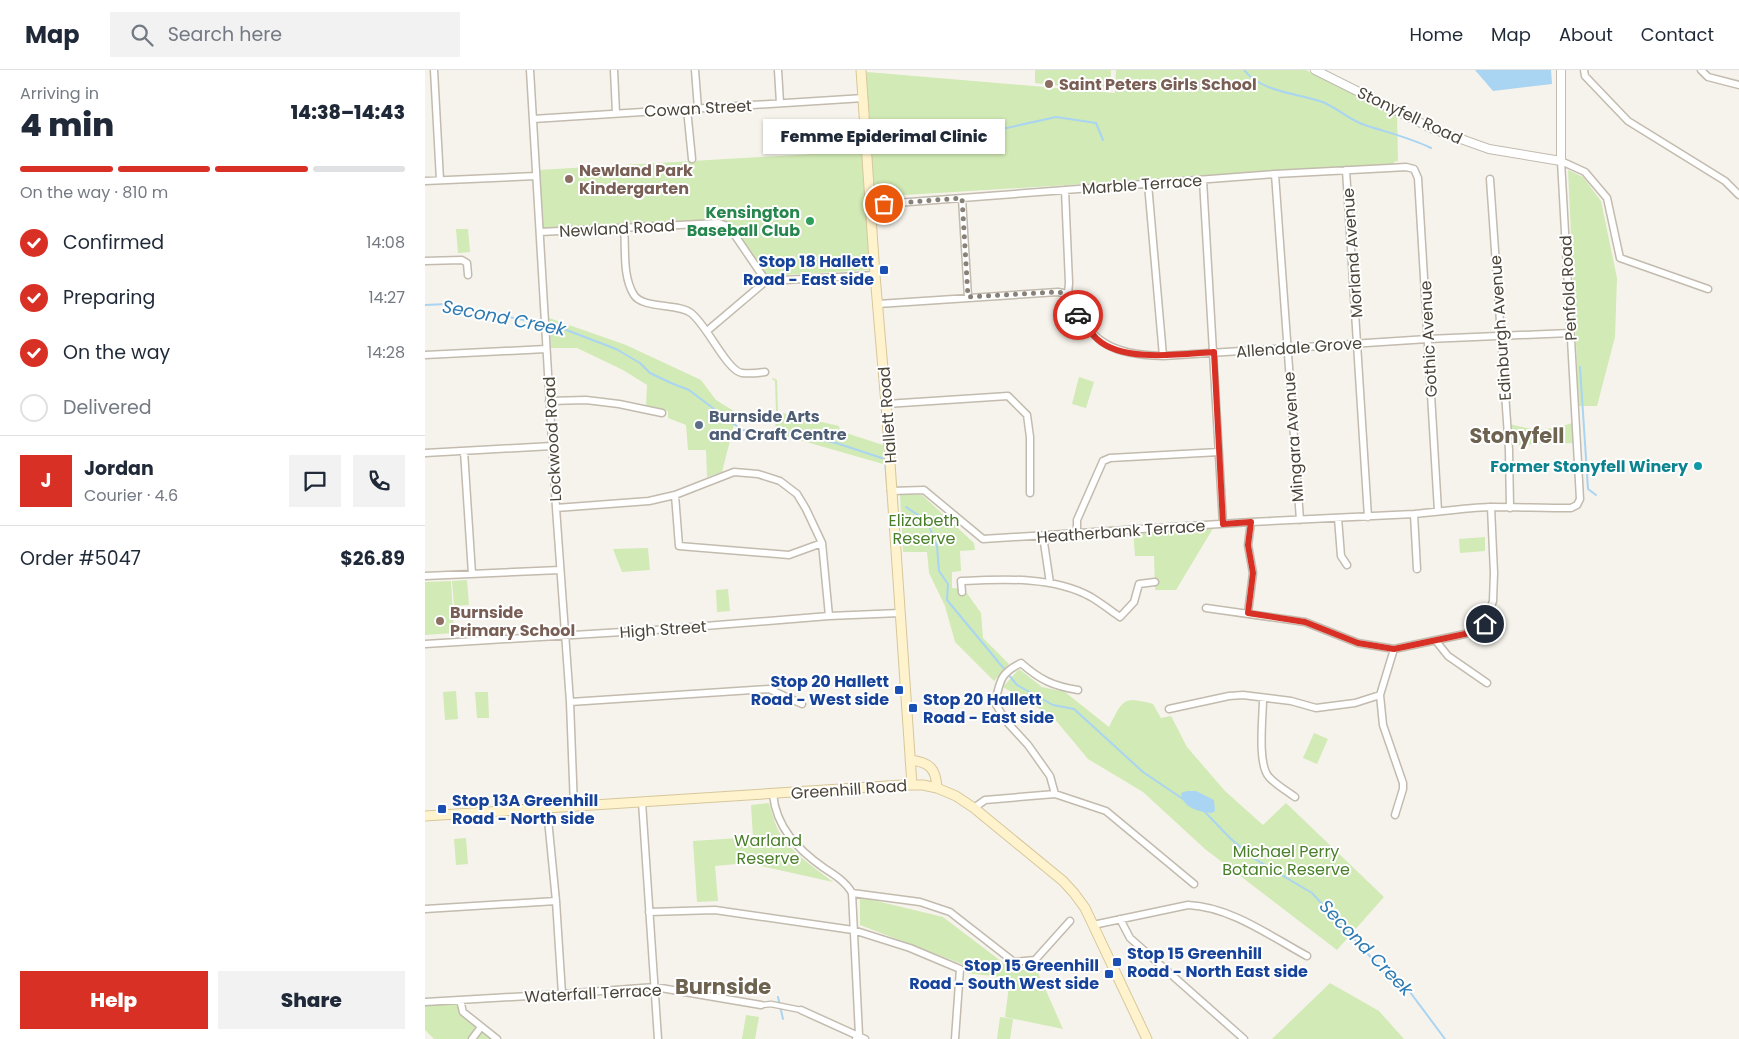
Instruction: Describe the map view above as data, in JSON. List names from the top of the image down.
{
  "streets": {
    "main road": ["Hallett Road", "Greenhill Road"],
    "street": [
      "Cowan Street",
      "Stonyfell Road",
      "Marble Terrace",
      "Newland Road",
      "Morland Avenue",
      "Penfold Road",
      "Edinburgh Avenue",
      "Gothic Avenue",
      "Allendale Grove",
      "Mingara Avenue",
      "Lockwood Road",
      "Heatherbank Terrace",
      "High Street",
      "Waterfall Terrace"
    ]
  },
  "crossings": [
    ["Cowan Street", "Hallett Road"],
    ["Cowan Street", "Lockwood Road"],
    ["Stonyfell Road", "Penfold Road"],
    ["Marble Terrace", "Morland Avenue"],
    ["Marble Terrace", "Gothic Avenue"],
    ["Marble Terrace", "Hallett Road"],
    ["Marble Terrace", "Mingara Avenue"],
    ["Newland Road", "Lockwood Road"],
    ["Morland Avenue", "Allendale Grove"],
    ["Morland Avenue", "Heatherbank Terrace"],
    ["Penfold Road", "Allendale Grove"],
    ["Penfold Road", "Heatherbank Terrace"],
    ["Edinburgh Avenue", "Allendale Grove"],
    ["Edinburgh Avenue", "Heatherbank Terrace"],
    ["Gothic Avenue", "Allendale Grove"],
    ["Gothic Avenue", "Heatherbank Terrace"],
    ["Allendale Grove", "Mingara Avenue"],
    ["Hallett Road", "Heatherbank Terrace"],
    ["Hallett Road", "High Street"],
    ["Hallett Road", "Greenhill Road"],
    ["Mingara Avenue", "Heatherbank Terrace"],
    ["Lockwood Road", "High Street"],
    ["Lockwood Road", "Greenhill Road"]
  ],
  "districts": ["Stonyfell", "Burnside"],
  "water": ["Second Creek"],
  "parks": ["Elizabeth Reserve", "Warland Reserve", "Michael Perry Botanic Reserve"],
  "places": {
    "other": [
      "Saint Peters Girls School",
      "Newland Park Kindergarten",
      "Femme Epiderimal Clinic",
      "Kensington Baseball Club",
      "Burnside Arts and Craft Centre",
      "Former Stonyfell Winery",
      "Burnside Primary School"
    ],
    "transit": [
      "Stop 18 Hallett Road - East side",
      "Stop 20 Hallett Road - West side",
      "Stop 20 Hallett Road - East side",
      "Stop 13A Greenhill Road - North side",
      "Stop 15 Greenhill Road - North East side",
      "Stop 15 Greenhill Road - South West side"
    ]
  },
  "page": {
    "header": "Map",
    "search": "Search here",
    "nav": [
      "Home",
      "Map",
      "About",
      "Contact"
    ],
    "heading": ["4 min", "Arriving in", "14:38–14:43"],
    "panel": [
      "Jordan",
      "Courier · 4.6",
      "Order #5047",
      "$26.89"
    ],
    "bubble": "Femme Epiderimal Clinic",
    "bar": "On the way · 810 m",
    "list": [
      ["Confirmed", "14:08"],
      ["Preparing", "14:27"],
      ["On the way", "14:28"],
      "Delivered"
    ],
    "round": "J",
    "buttons": ["Help", "Share"]
  }
}
